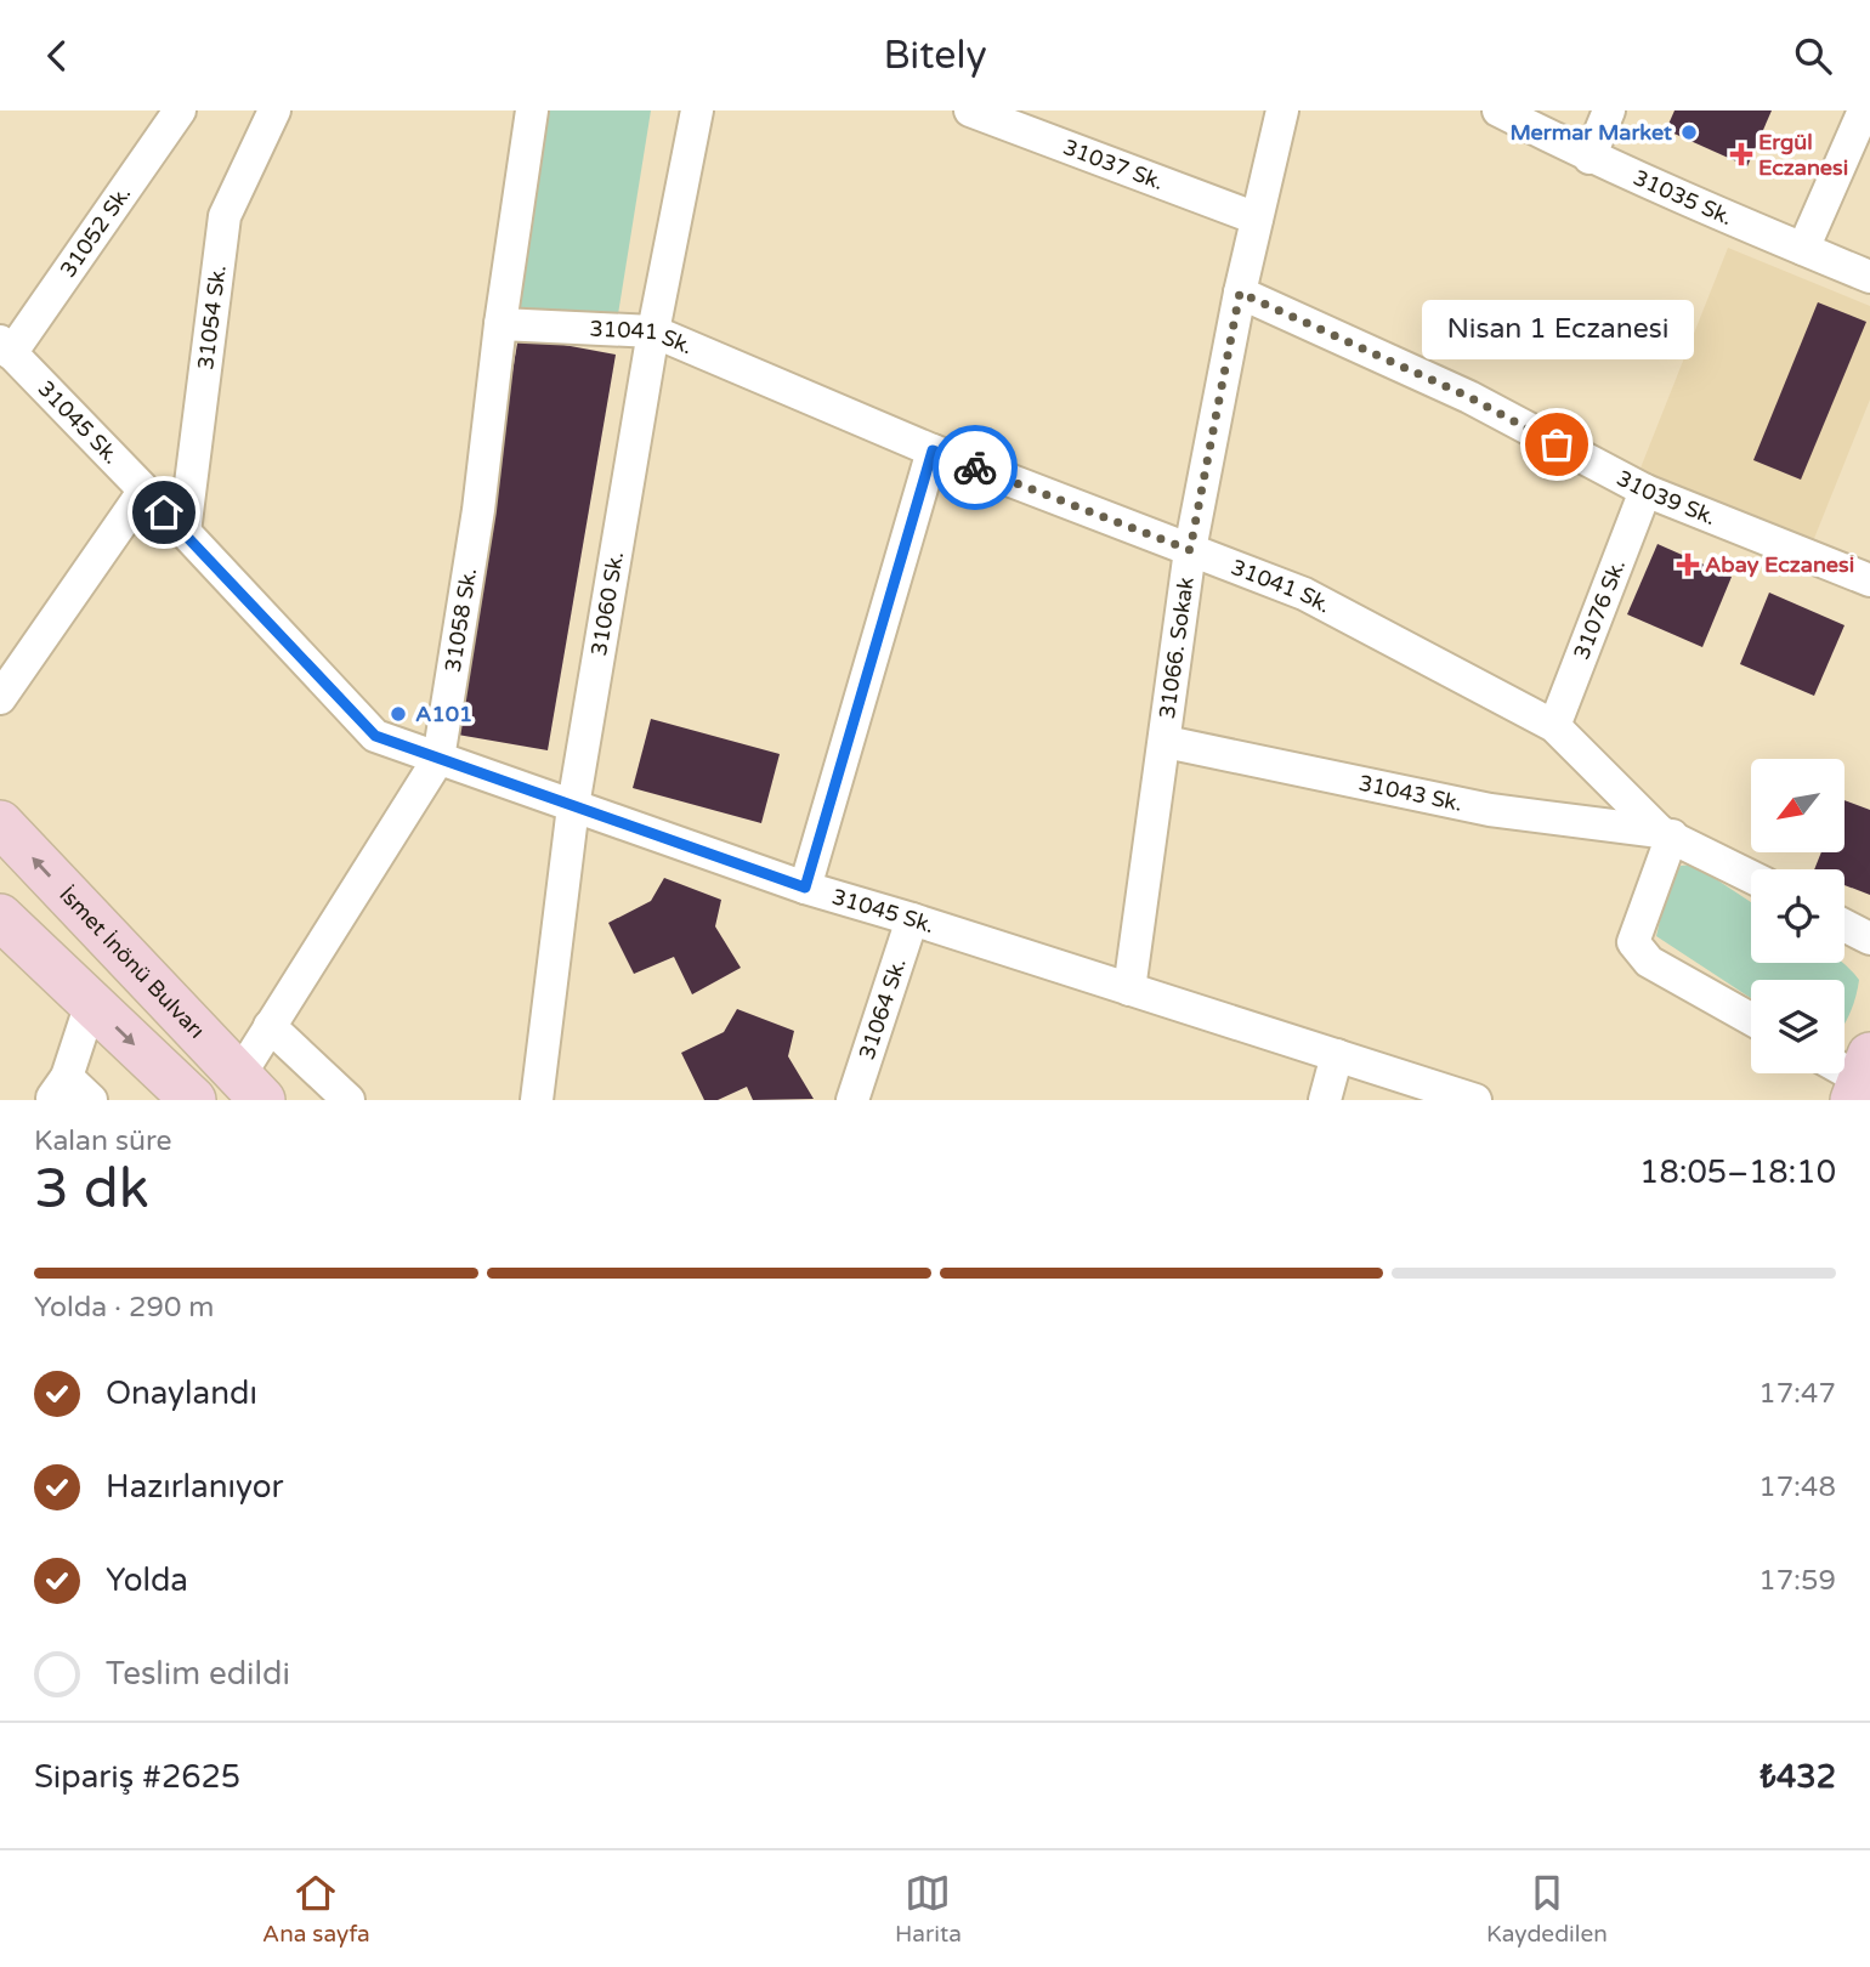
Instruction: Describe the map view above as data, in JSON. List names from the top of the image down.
{
  "streets": {
    "main road": ["İsmet İnönü Bulvarı"],
    "street": [
      "31037 Sk.",
      "31035 Sk.",
      "31052 Sk.",
      "31054 Sk.",
      "31041 Sk.",
      "31045 Sk.",
      "31039 Sk.",
      "31060 Sk.",
      "31076 Sk.",
      "31058 Sk.",
      "31066. Sokak",
      "31043 Sk.",
      "31064 Sk."
    ]
  },
  "crossings": [
    ["31037 Sk.", "31066. Sokak"],
    ["31052 Sk.", "31045 Sk."],
    ["31054 Sk.", "31045 Sk."],
    ["31041 Sk.", "31060 Sk."],
    ["31041 Sk.", "31076 Sk."],
    ["31041 Sk.", "31058 Sk."],
    ["31041 Sk.", "31066. Sokak"],
    ["31041 Sk.", "31043 Sk."],
    ["31045 Sk.", "31060 Sk."],
    ["31045 Sk.", "31058 Sk."],
    ["31045 Sk.", "31066. Sokak"],
    ["31045 Sk.", "31064 Sk."],
    ["31039 Sk.", "31076 Sk."],
    ["31039 Sk.", "31066. Sokak"],
    ["31058 Sk.", "İsmet İnönü Bulvarı"],
    ["31066. Sokak", "31043 Sk."]
  ],
  "places": {
    "other": ["Mermar Market", "Nisan 1 Eczanesi", "A101"],
    "health": ["Ergül Eczanesi", "Abay Eczanesi"]
  },
  "north": "bottom left",
  "page": {
    "header": "Bitely",
    "bubble": "Nisan 1 Eczanesi",
    "heading": ["3 dk", "Kalan süre", "18:05–18:10"],
    "panel": ["Sipariş #2625", "₺432"],
    "bar": "Yolda · 290 m",
    "list": [
      ["Onaylandı", "17:47"],
      ["Hazırlanıyor", "17:48"],
      ["Yolda", "17:59"],
      "Teslim edildi"
    ],
    "tabs": ["Ana sayfa", "Harita", "Kaydedilen"]
  }
}
